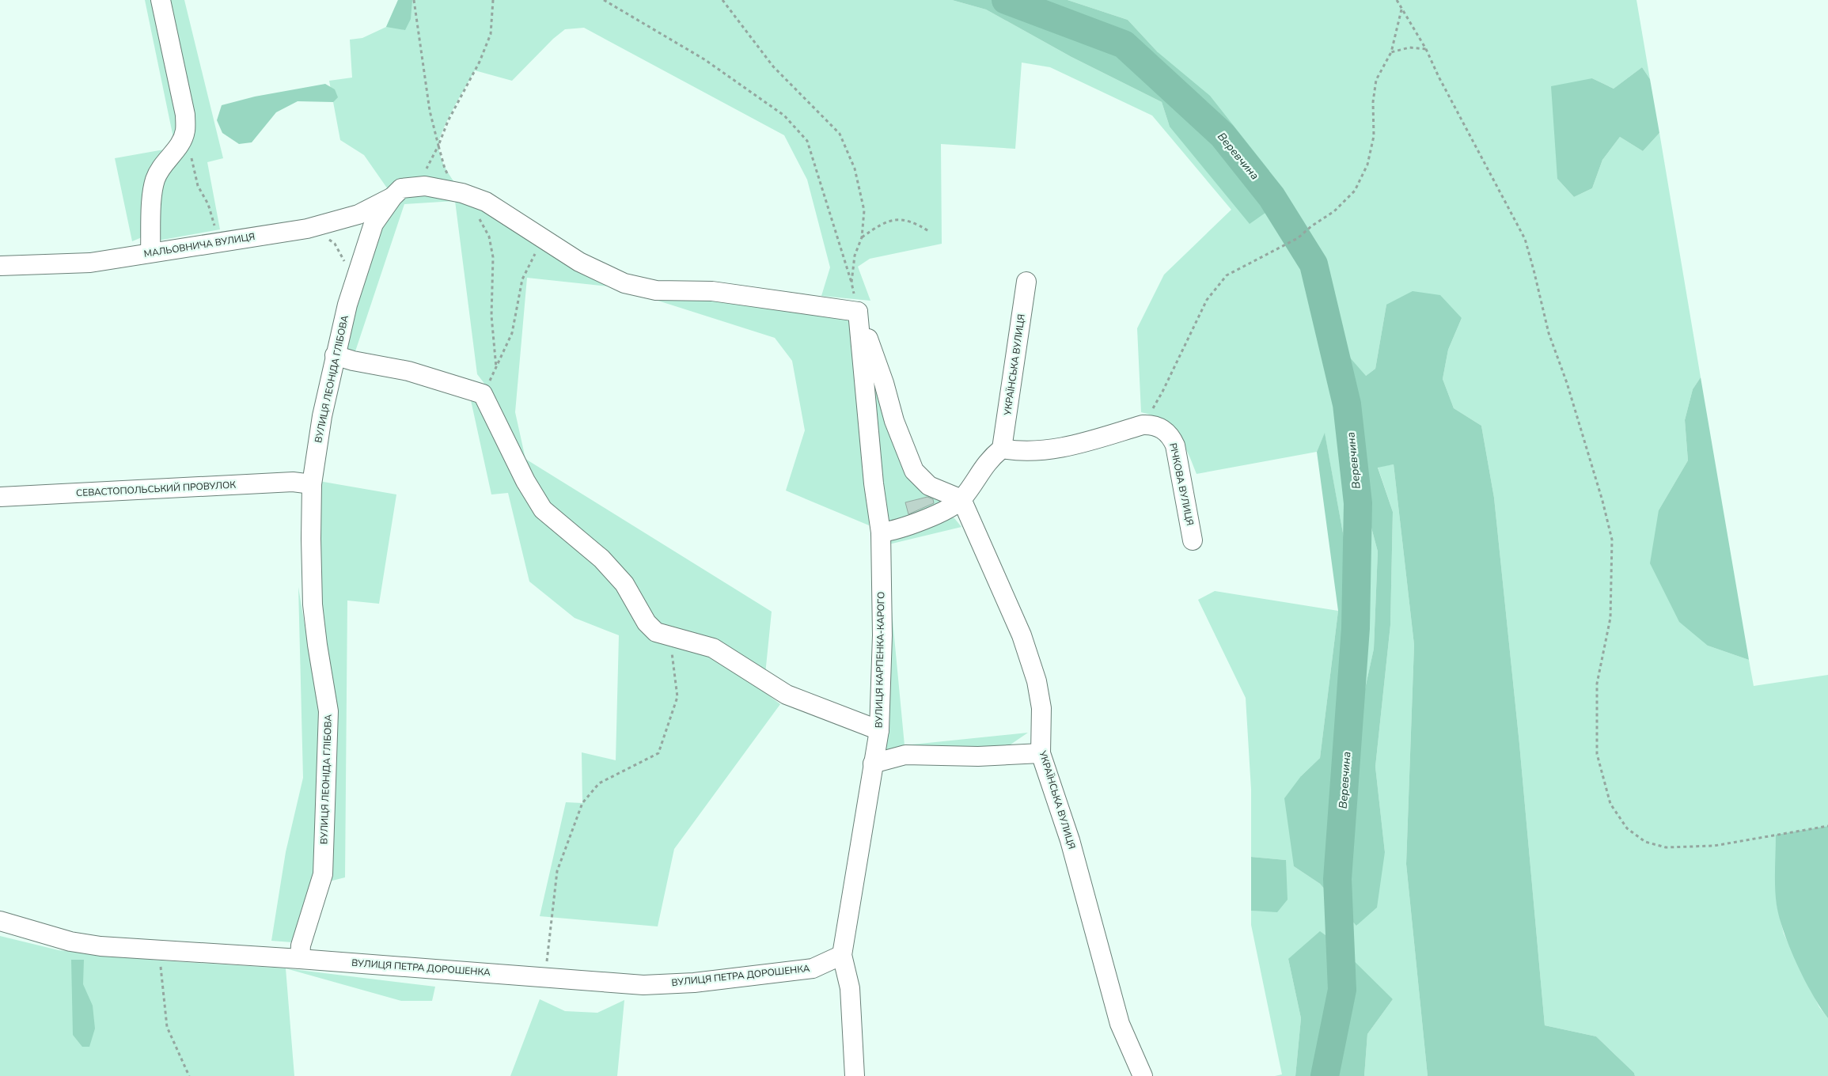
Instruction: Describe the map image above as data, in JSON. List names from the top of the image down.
{
  "streets": {
    "street": [
      "МАЛЬОВНИЧА ВУЛИЦЯ",
      "УКРАЇНСЬКА ВУЛИЦЯ",
      "ВУЛИЦЯ ЛЕОНІДА ГЛІБОВА",
      "РІЧКОВА ВУЛИЦЯ",
      "СЕВАСТОПОЛЬСЬКИЙ ПРОВУЛОК",
      "ВУЛИЦЯ КАРПЕНКА-КАРОГО",
      "ВУЛИЦЯ ПЕТРА ДОРОШЕНКА"
    ]
  },
  "crossings": [
    ["МАЛЬОВНИЧА ВУЛИЦЯ", "ВУЛИЦЯ ЛЕОНІДА ГЛІБОВА"],
    ["ВУЛИЦЯ ЛЕОНІДА ГЛІБОВА", "СЕВАСТОПОЛЬСЬКИЙ ПРОВУЛОК"],
    ["ВУЛИЦЯ ЛЕОНІДА ГЛІБОВА", "ВУЛИЦЯ ПЕТРА ДОРОШЕНКА"],
    ["ВУЛИЦЯ КАРПЕНКА-КАРОГО", "ВУЛИЦЯ ПЕТРА ДОРОШЕНКА"]
  ],
  "water": ["Веревчина"]
}
